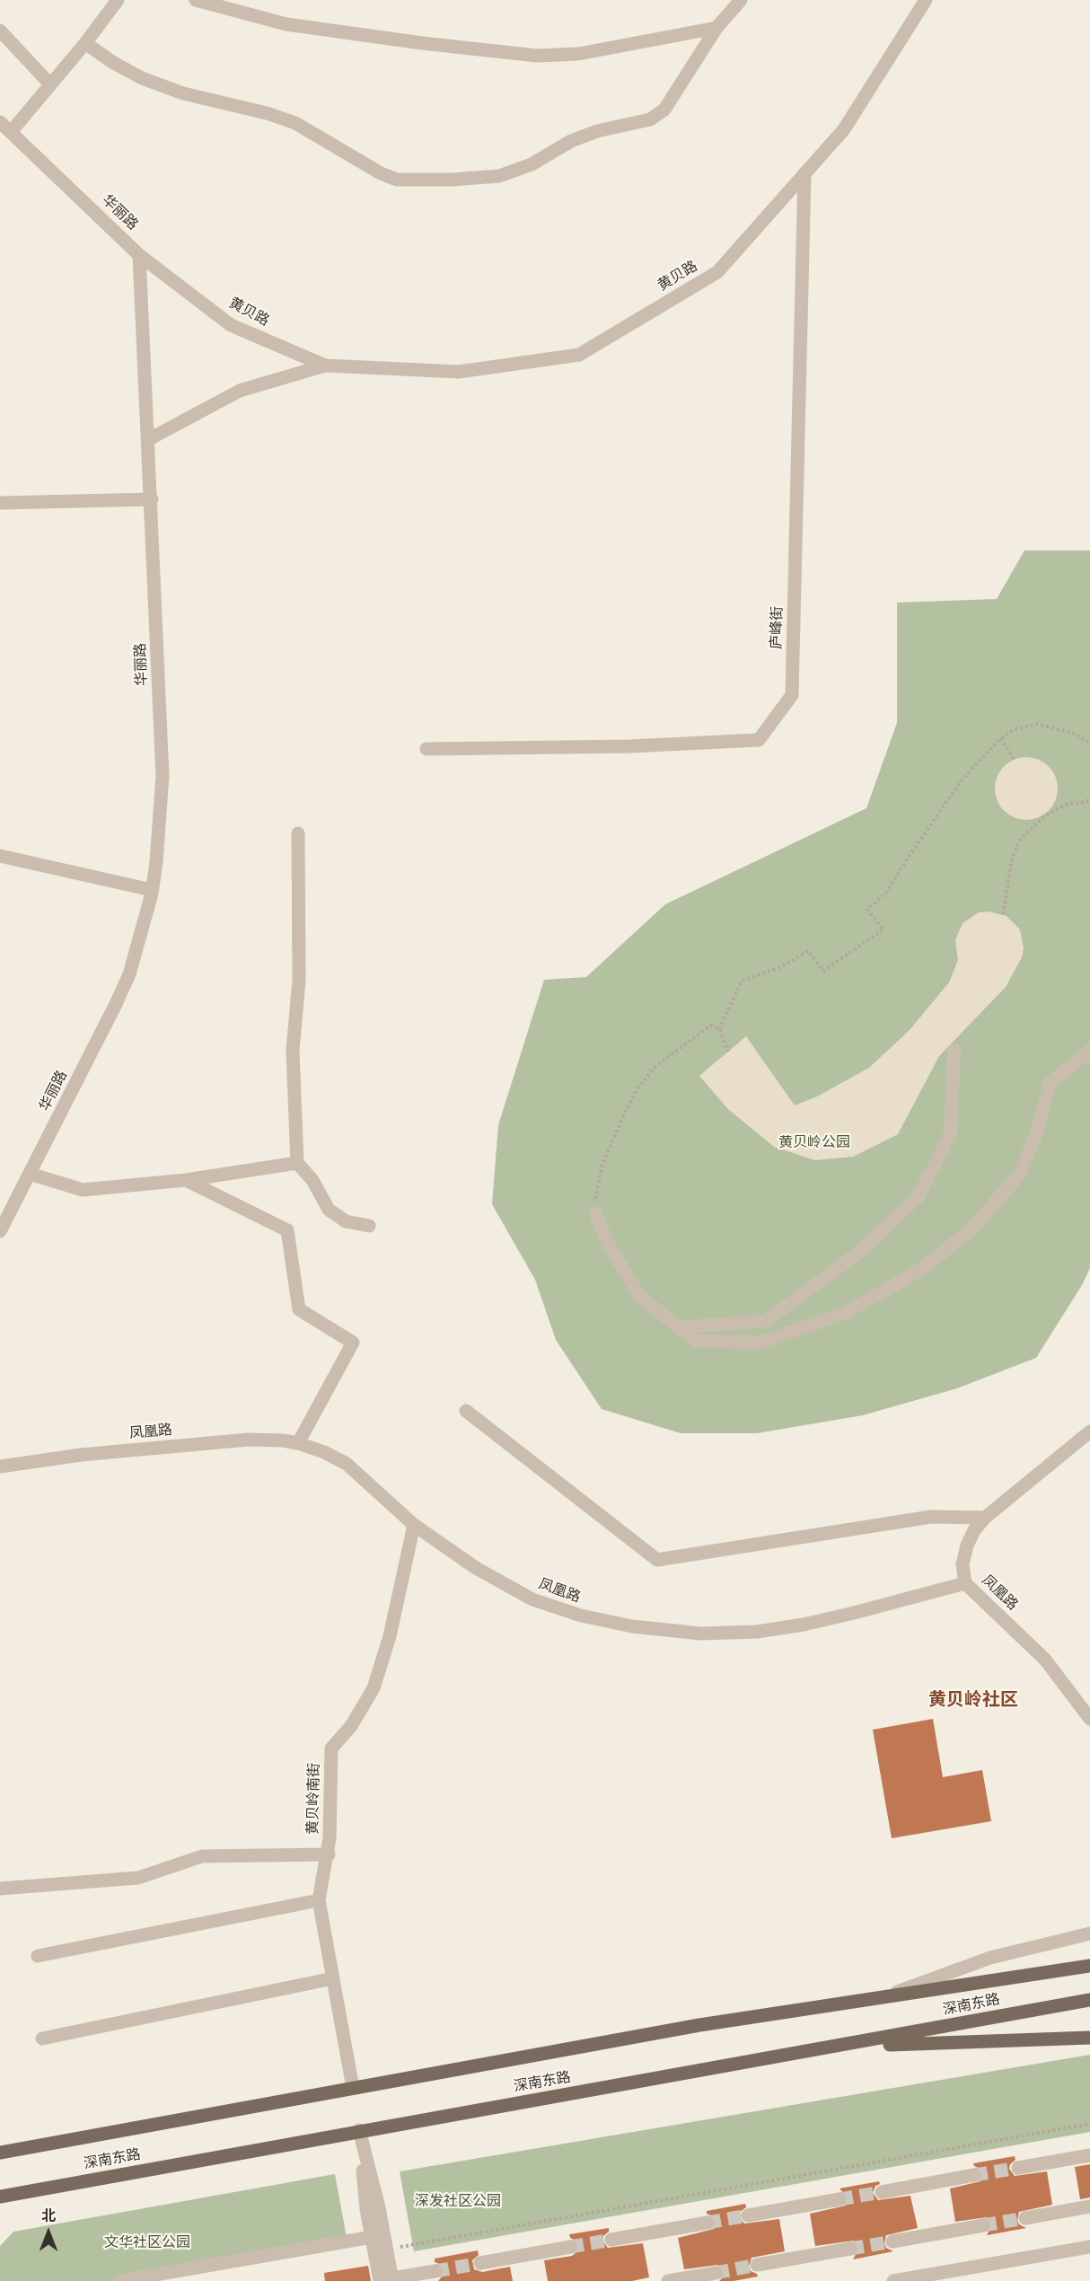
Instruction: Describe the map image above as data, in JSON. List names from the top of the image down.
{
  "streets": {
    "main road": ["深南东路"],
    "street": [
      "华丽路",
      "黄贝路",
      "庐峰街",
      "凤凰路",
      "黄贝岭南街"
    ]
  },
  "crossings": [
    ["华丽路", "黄贝路"],
    ["黄贝路", "庐峰街"],
    ["凤凰路", "黄贝岭南街"],
    ["黄贝岭南街", "深南东路"]
  ],
  "districts": ["黄贝岭社区"],
  "parks": ["黄贝岭公园", "深发社区公园", "文华社区公园"],
  "north": "top"
}
